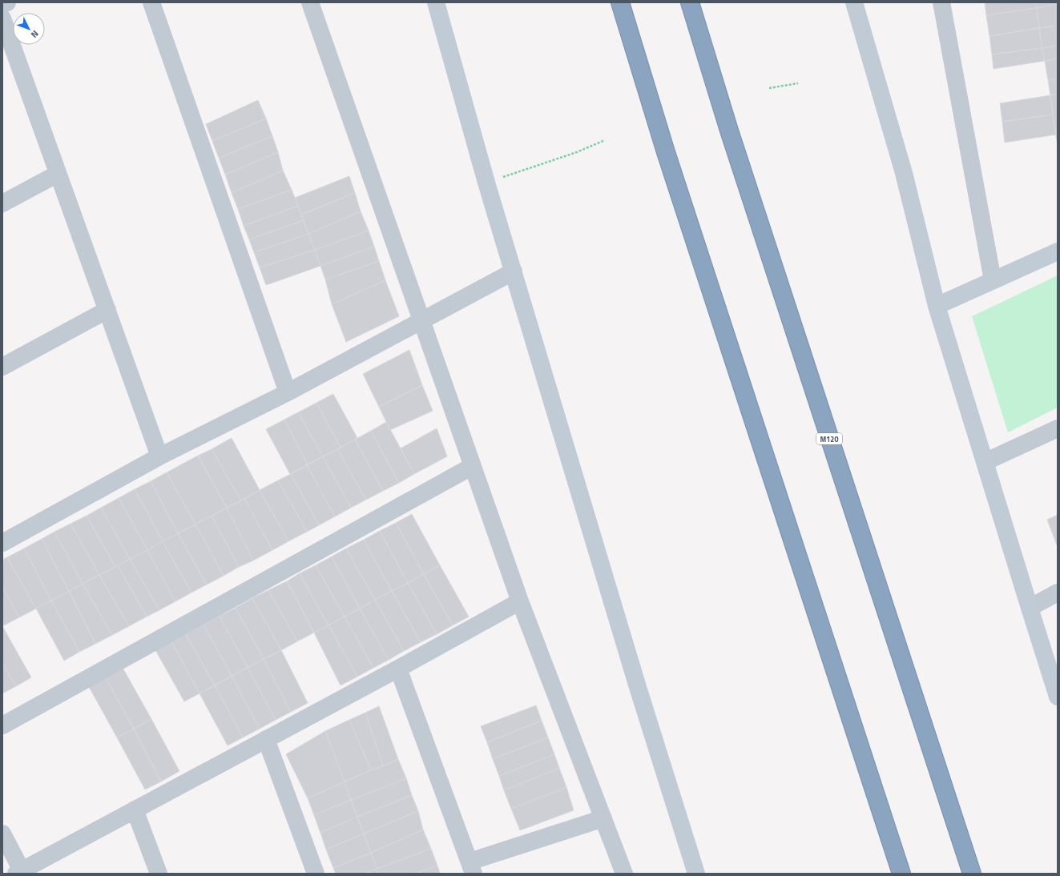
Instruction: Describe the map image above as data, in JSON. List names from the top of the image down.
{
  "streets": {
    "highway": ["M120"]
  },
  "north": "bottom right"
}
